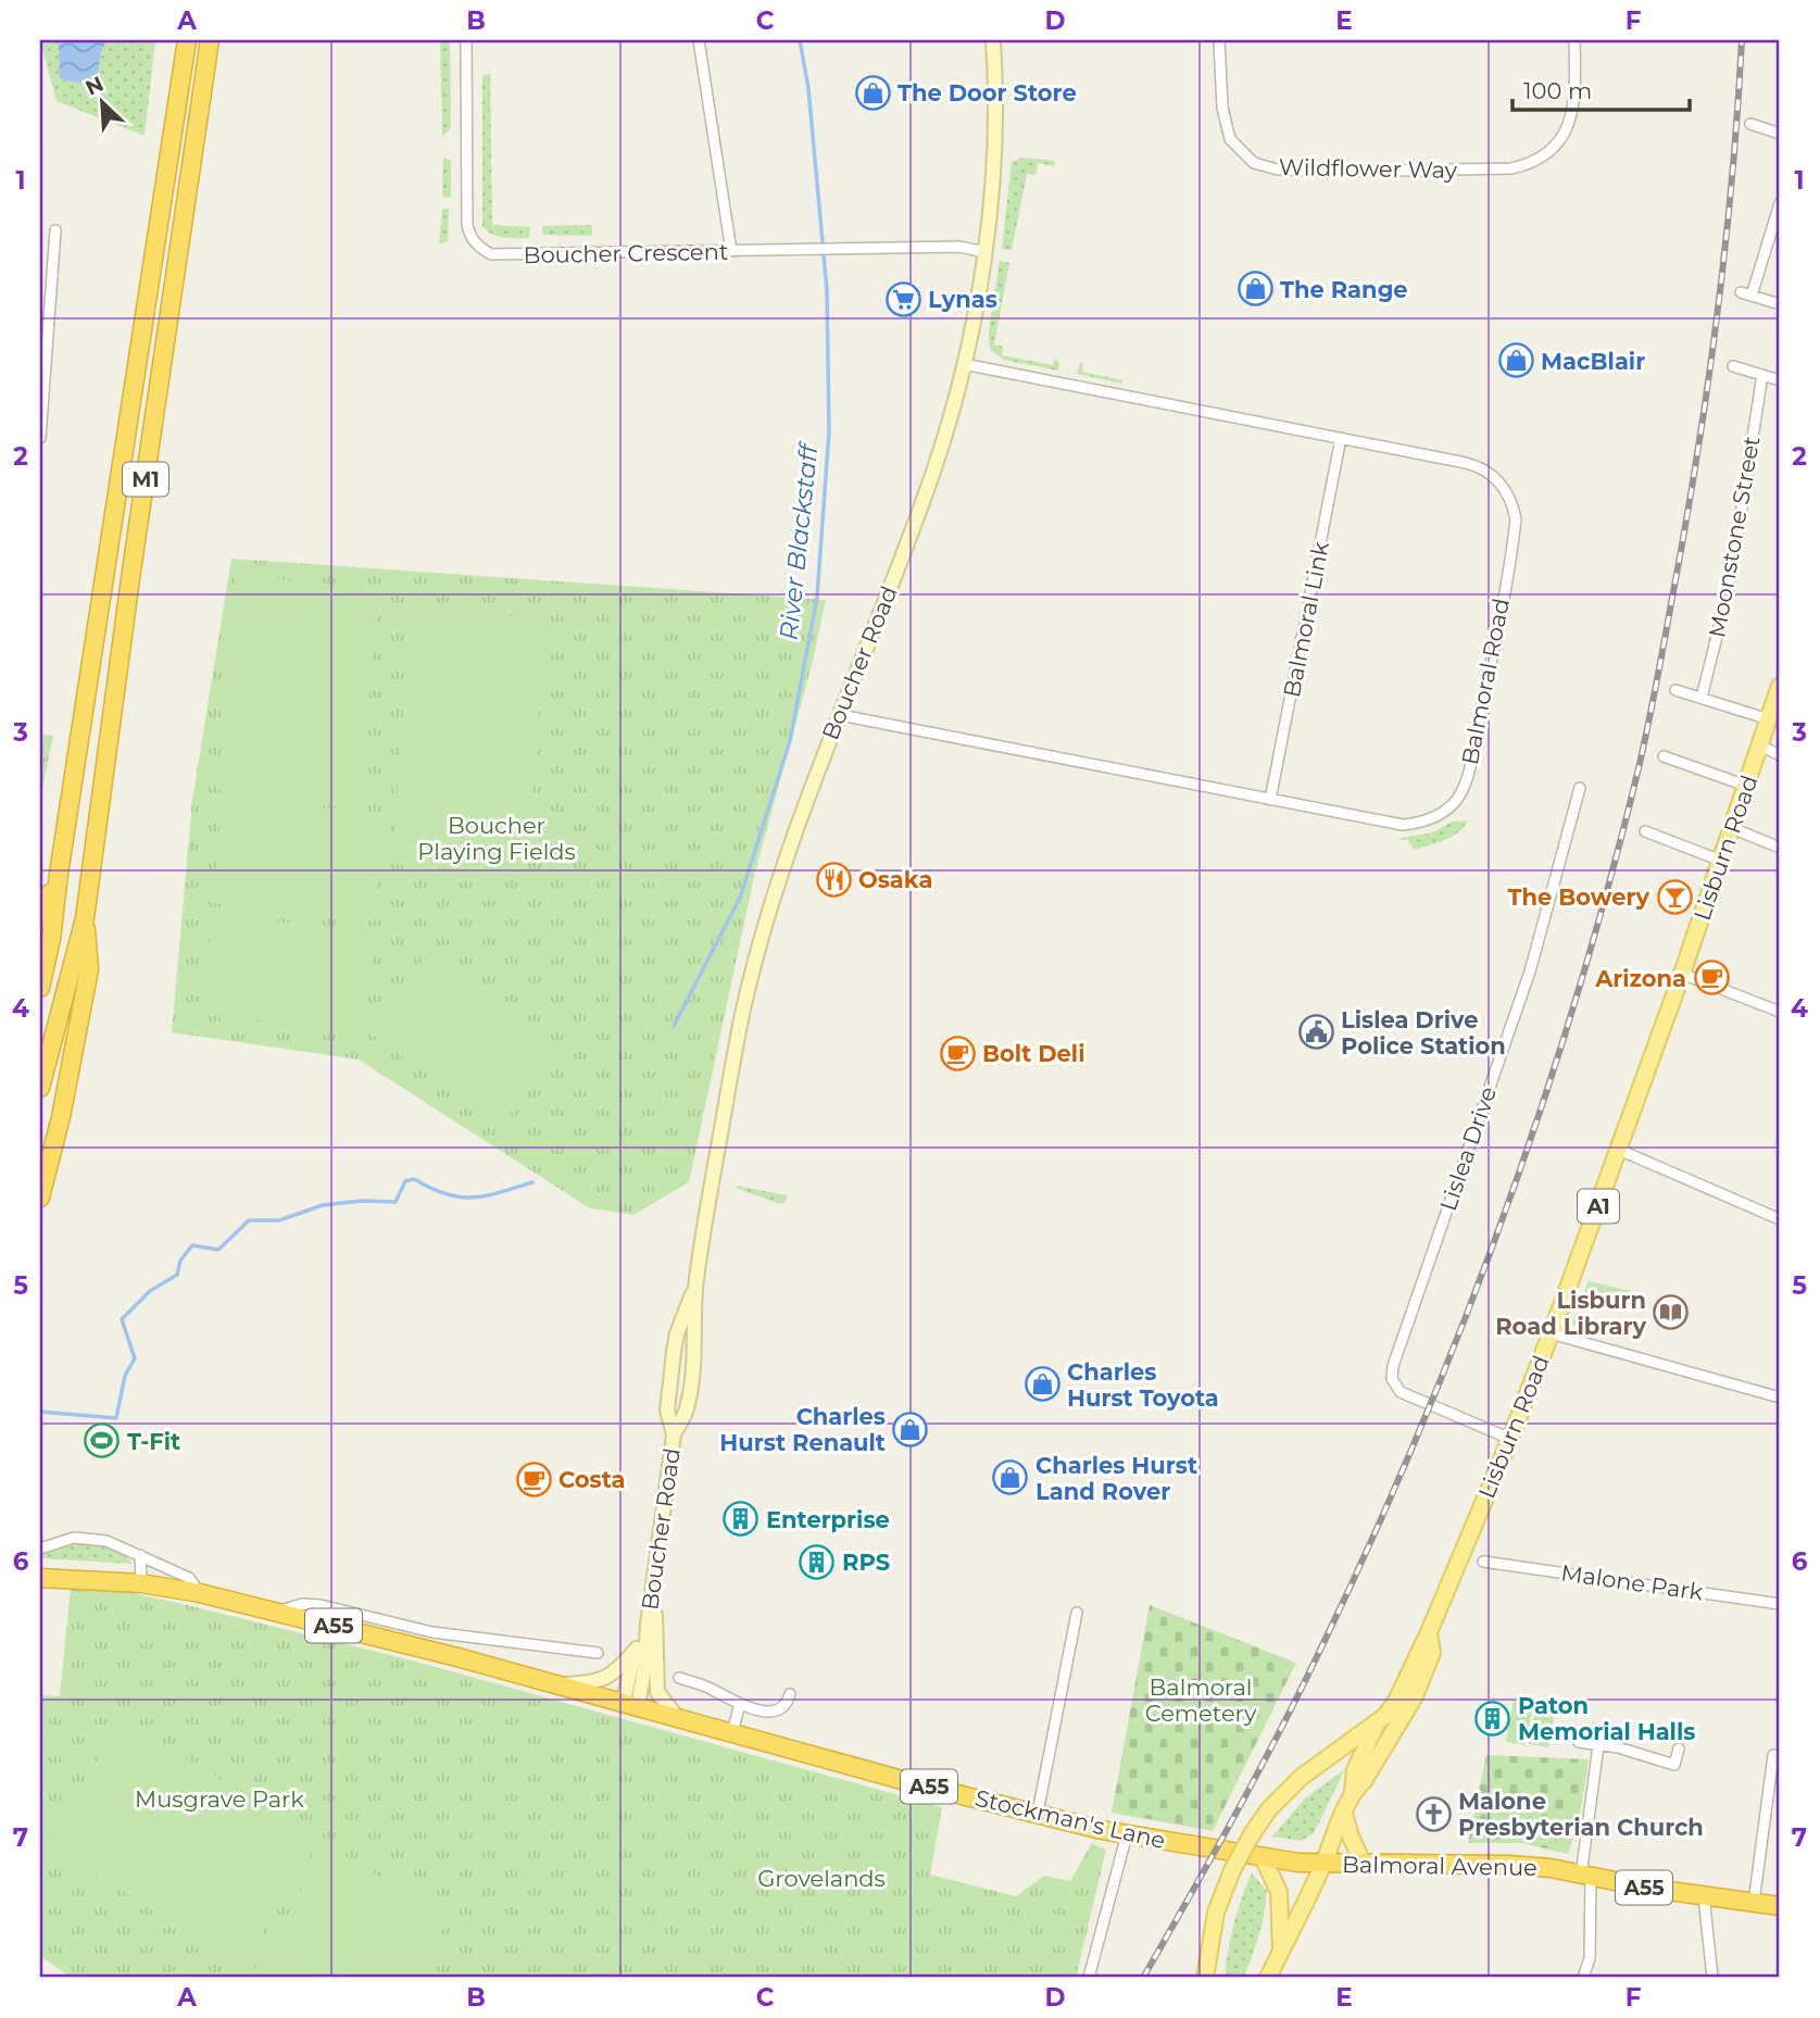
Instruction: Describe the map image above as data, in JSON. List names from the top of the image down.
{
  "streets": {
    "highway": [
      "M1",
      "A55",
      "Stockman's Lane",
      "Balmoral Avenue"
    ],
    "main road": ["Lisburn Road", "A1"],
    "street": [
      "Wildflower Way",
      "Boucher Crescent",
      "Moonstone Street",
      "Balmoral Link",
      "Boucher Road",
      "Balmoral Road",
      "Lislea Drive",
      "Malone Park"
    ]
  },
  "crossings": [
    ["Boucher Crescent", "Boucher Road"],
    ["Balmoral Link", "Balmoral Road"],
    ["Boucher Road", "Balmoral Road"],
    ["Boucher Road", "Stockman's Lane"],
    ["Lisburn Road", "Lislea Drive"],
    ["Lisburn Road", "A1"],
    ["A1", "Stockman's Lane"],
    ["A1", "Balmoral Avenue"],
    ["Stockman's Lane", "Balmoral Avenue"]
  ],
  "water": ["River Blackstaff"],
  "parks": [
    "Boucher Playing Fields",
    "Balmoral Cemetery",
    "Musgrave Park",
    "Grovelands"
  ],
  "places": {
    "shop": [
      "The Door Store",
      "The Range",
      "MacBlair",
      "Charles Hurst Toyota",
      "Charles Hurst Renault",
      "Charles Hurst Land Rover"
    ],
    "supermarket": ["Lynas"],
    "restaurant": ["Osaka"],
    "bar": ["The Bowery"],
    "cafe": ["Arizona", "Bolt Deli", "Costa"],
    "public building": ["Lislea Drive Police Station"],
    "library": ["Lisburn Road Library"],
    "sports": ["T-Fit"],
    "building": ["Enterprise", "RPS", "Paton Memorial Halls"],
    "church": ["Malone Presbyterian Church"]
  },
  "scale_bar": "100 m",
  "north": "top left",
  "grid": {
    "columns": [
      "A",
      "B",
      "C",
      "D",
      "E",
      "F"
    ],
    "rows": [
      "1",
      "2",
      "3",
      "4",
      "5",
      "6",
      "7"
    ]
  }
}
